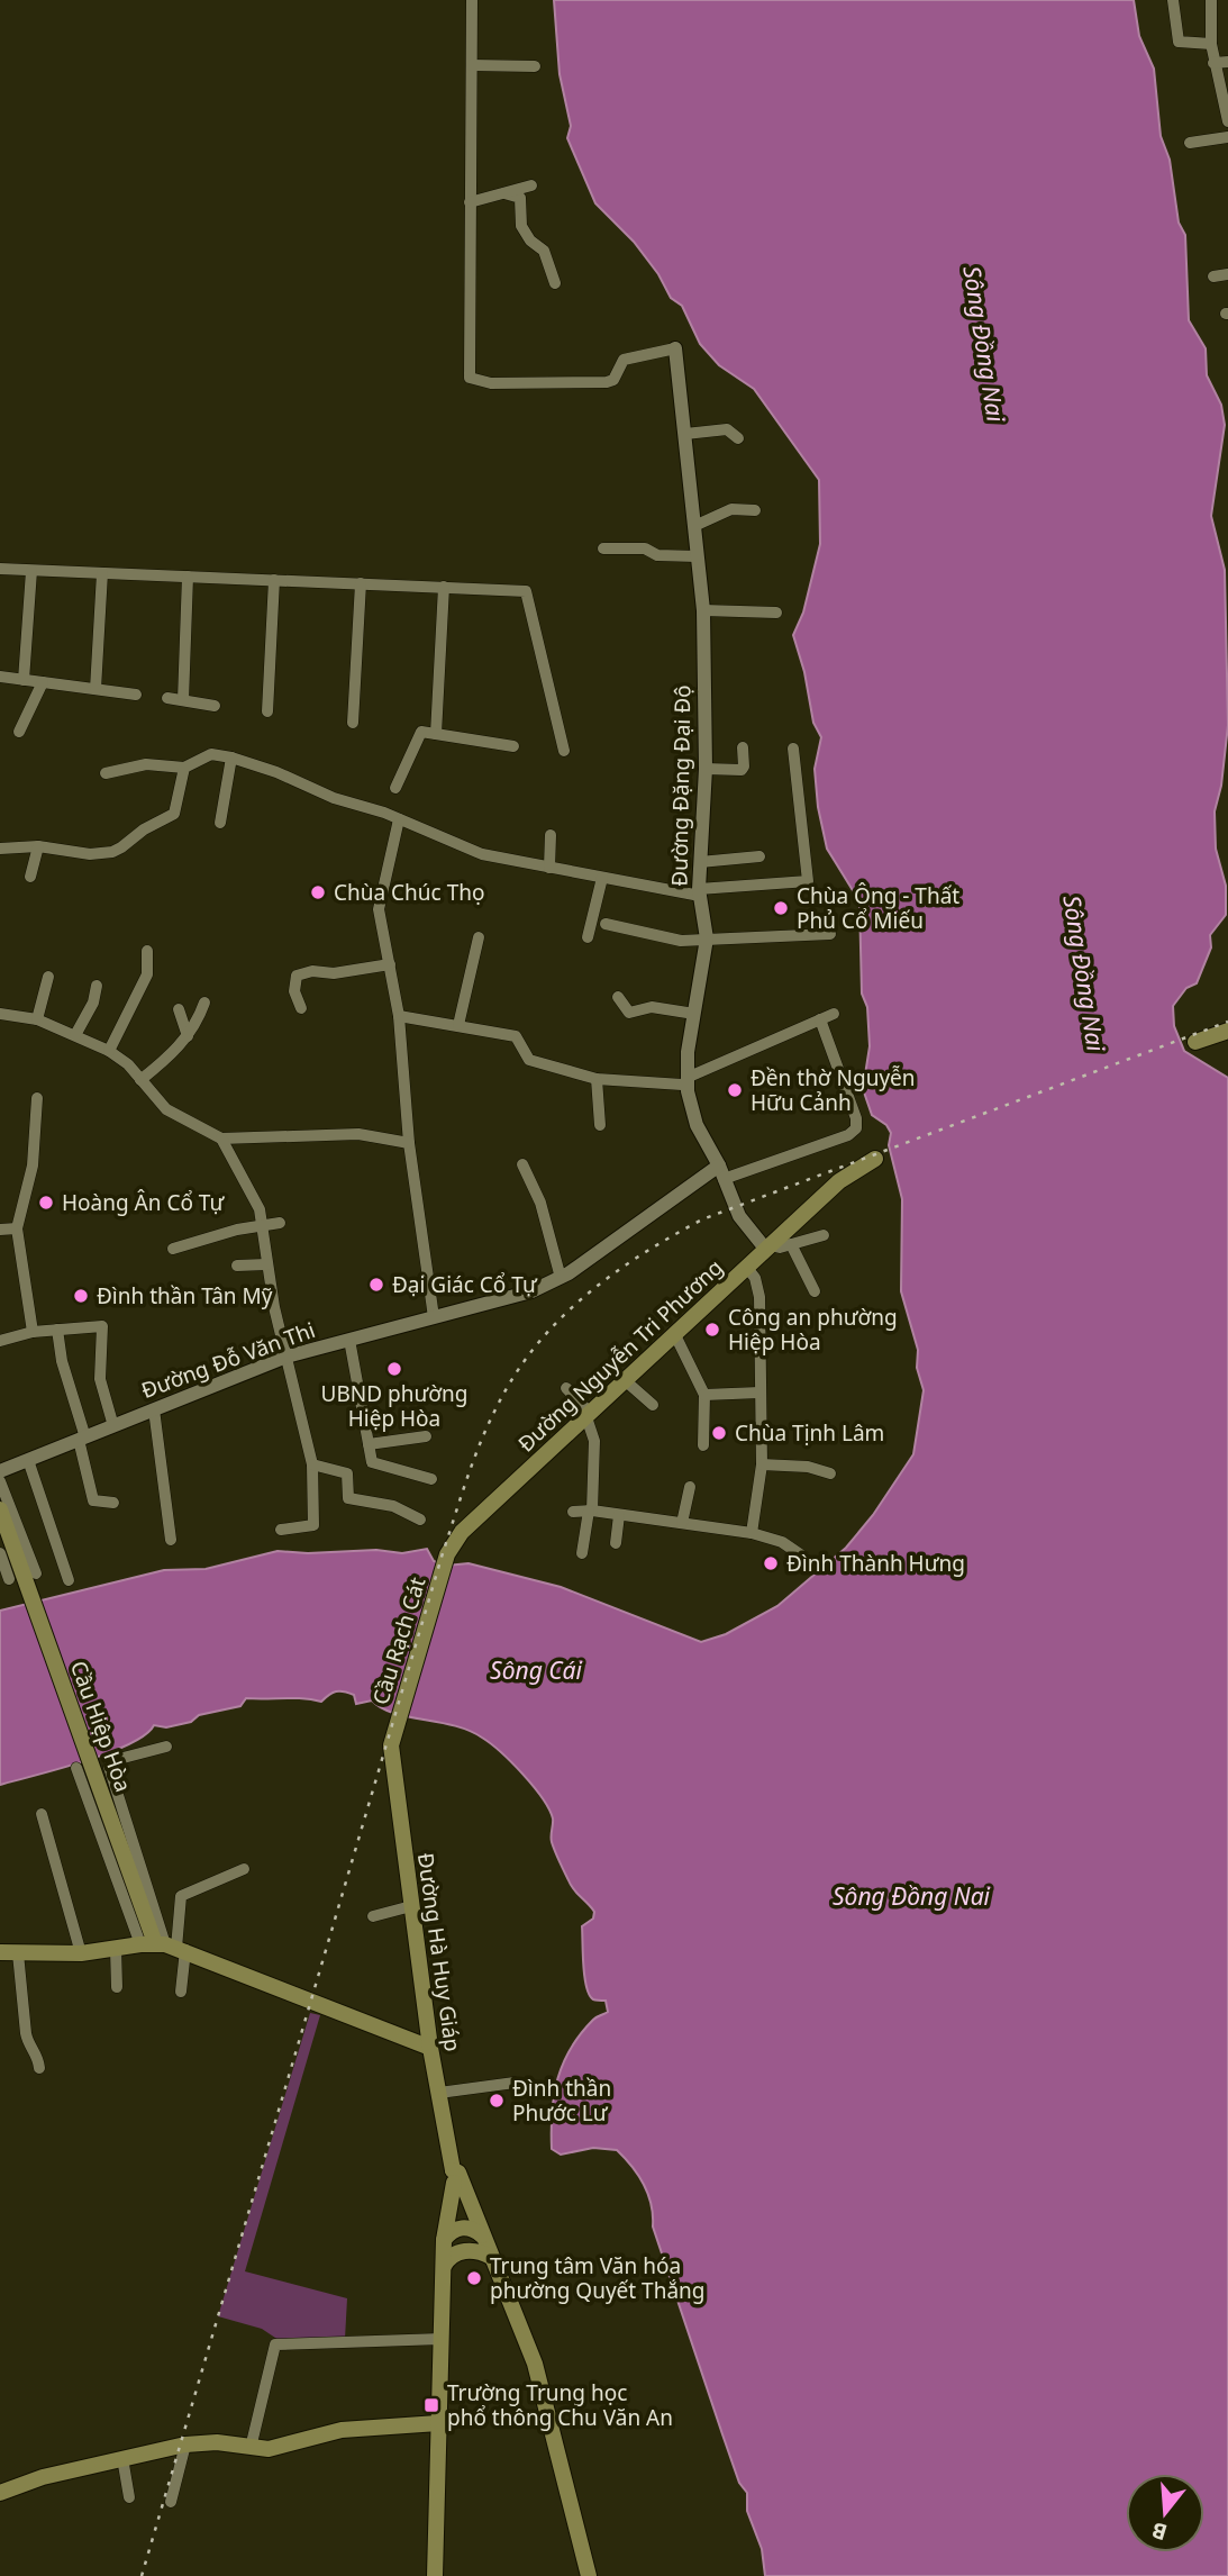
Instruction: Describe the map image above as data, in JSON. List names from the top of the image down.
{
  "streets": {
    "main road": [
      "Đường Nguyễn Tri Phương",
      "Cầu Rạch Cát",
      "Cầu Hiệp Hòa",
      "Đường Hà Huy Giáp"
    ],
    "street": ["Đường Đặng Đại Độ", "Đường Đỗ Văn Thi"]
  },
  "crossings": [
    ["Đường Đặng Đại Độ", "Đường Nguyễn Tri Phương"],
    ["Đường Đặng Đại Độ", "Đường Đỗ Văn Thi"],
    ["Đường Nguyễn Tri Phương", "Cầu Rạch Cát"],
    ["Cầu Rạch Cát", "Đường Hà Huy Giáp"]
  ],
  "water": ["Sông Đồng Nai", "Sông Cái"],
  "places": {
    "other": [
      "Chùa Chúc Thọ",
      "Chùa Ông - Thất Phủ Cổ Miếu",
      "Đền thờ Nguyễn Hữu Cảnh",
      "Hoàng Ân Cổ Tự",
      "Đại Giác Cổ Tự",
      "Đình thần Tân Mỹ",
      "Công an phường Hiệp Hòa",
      "UBND phường Hiệp Hòa",
      "Chùa Tịnh Lâm",
      "Đình Thành Hưng",
      "Đình thần Phước Lư",
      "Trung tâm Văn hóa phường Quyết Thắng"
    ],
    "transit": ["Trường Trung học phổ thông Chu Văn An"]
  },
  "north": "bottom"
}
